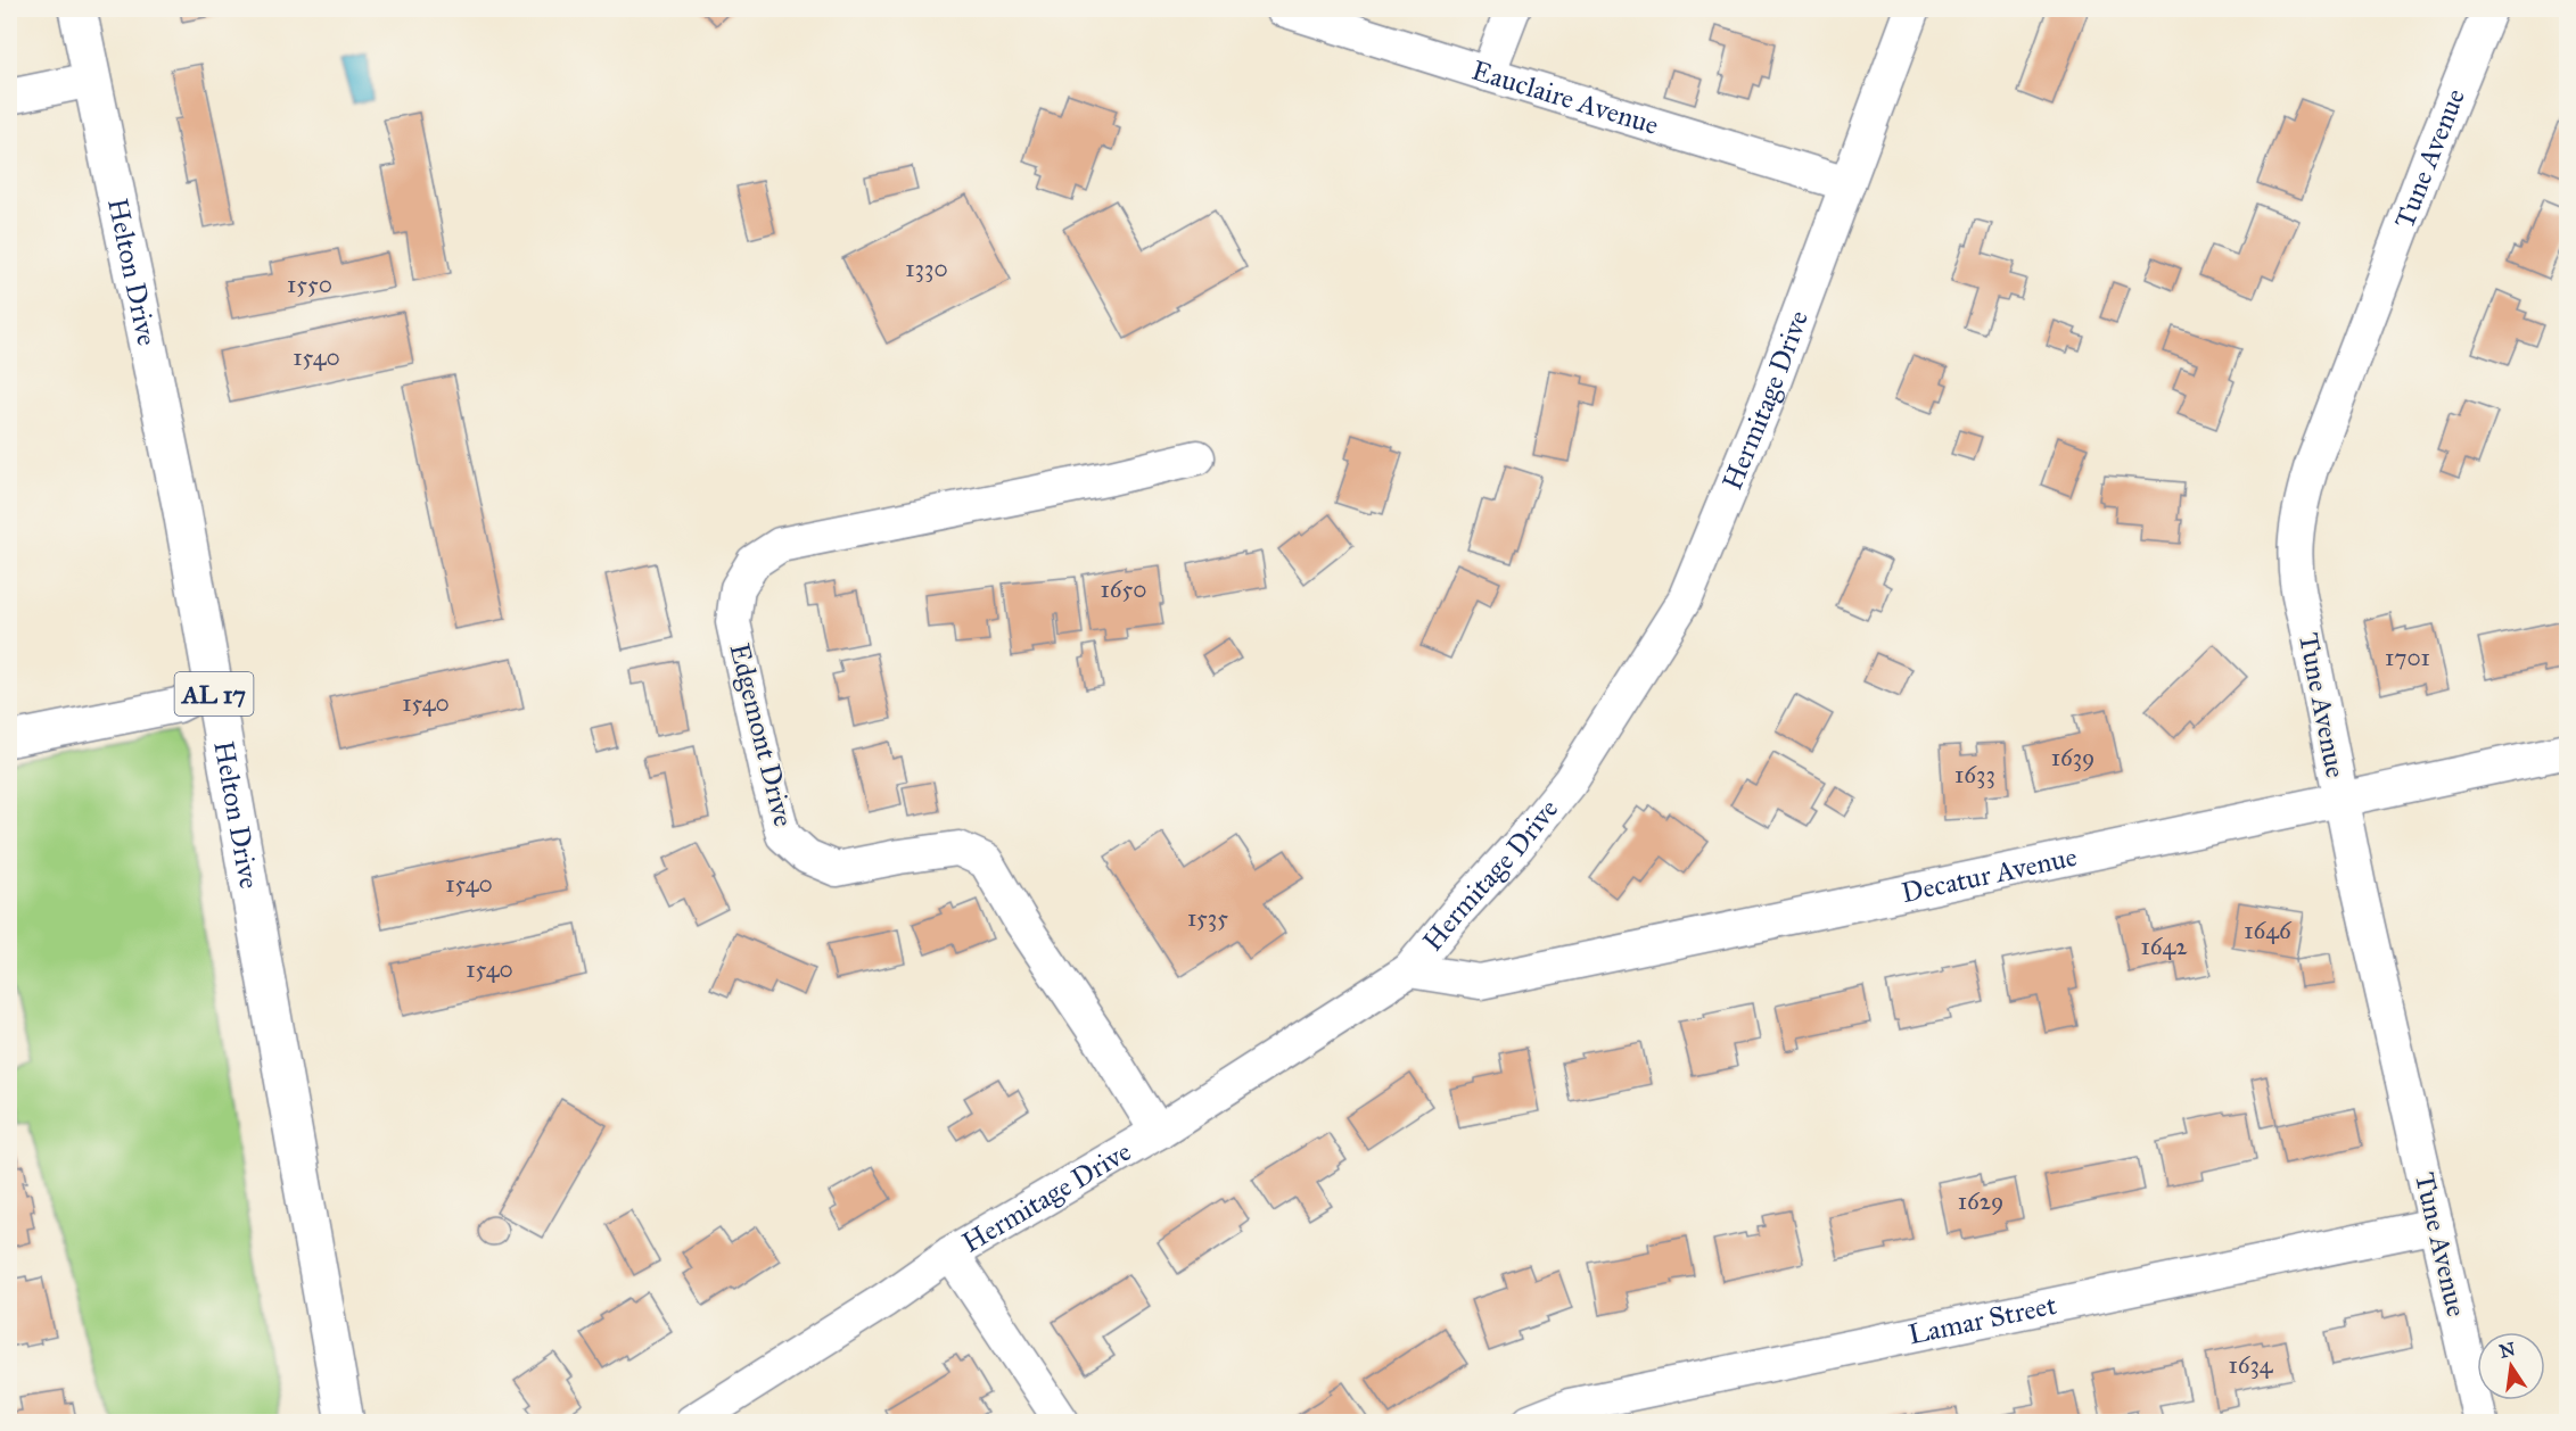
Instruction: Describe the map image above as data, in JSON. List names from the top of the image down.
{
  "streets": {
    "main road": ["Helton Drive", "AL 17"],
    "street": [
      "Eauclaire Avenue",
      "Tune Avenue",
      "Hermitage Drive",
      "Edgemont Drive",
      "Decatur Avenue",
      "Lamar Street"
    ]
  },
  "crossings": [
    ["Eauclaire Avenue", "Hermitage Drive"],
    ["Tune Avenue", "Decatur Avenue"],
    ["Tune Avenue", "Lamar Street"],
    ["Hermitage Drive", "Edgemont Drive"],
    ["Hermitage Drive", "Decatur Avenue"]
  ],
  "house_numbers": [
    "1330",
    "1550",
    "1540",
    "1650",
    "1701",
    "1540",
    "1639",
    "1633",
    "1540",
    "1535",
    "1646",
    "1642",
    "1540",
    "1629",
    "1634"
  ],
  "north": "top"
}
